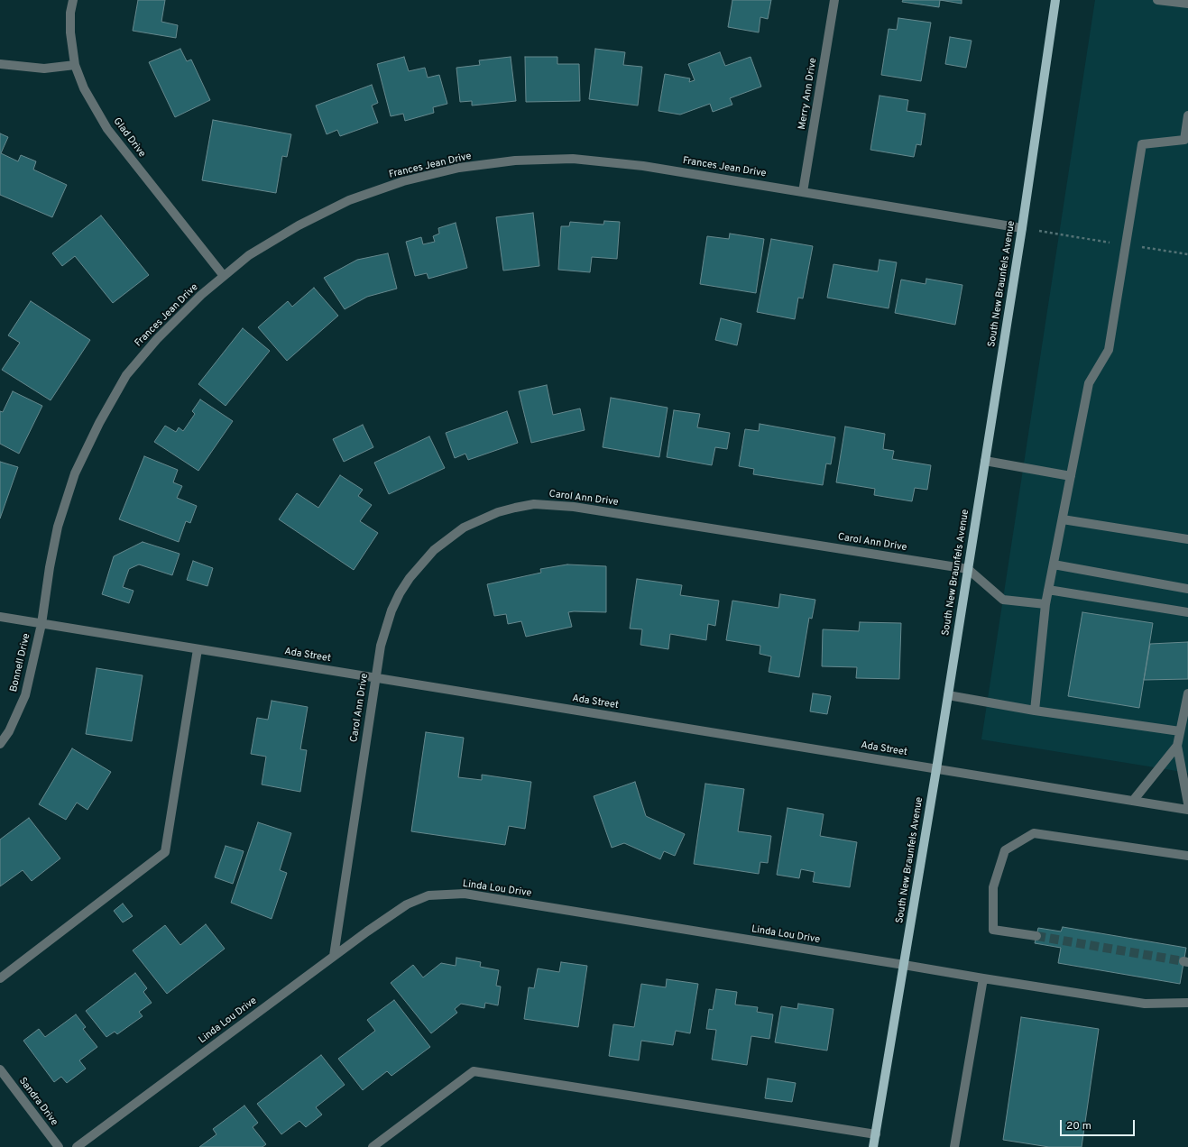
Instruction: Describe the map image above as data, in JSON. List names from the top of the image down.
{
  "streets": {
    "main road": ["South New Braunfels Avenue"],
    "street": [
      "Merry Ann Drive",
      "Glad Drive",
      "Frances Jean Drive",
      "Carol Ann Drive",
      "Ada Street",
      "Bonnell Drive",
      "Linda Lou Drive",
      "Sandra Drive"
    ]
  },
  "crossings": [
    ["Merry Ann Drive", "Frances Jean Drive"],
    ["Glad Drive", "Frances Jean Drive"],
    ["Frances Jean Drive", "South New Braunfels Avenue"],
    ["Frances Jean Drive", "Ada Street"],
    ["Frances Jean Drive", "Bonnell Drive"],
    ["South New Braunfels Avenue", "Carol Ann Drive"],
    ["South New Braunfels Avenue", "Ada Street"],
    ["South New Braunfels Avenue", "Linda Lou Drive"],
    ["Carol Ann Drive", "Ada Street"],
    ["Carol Ann Drive", "Linda Lou Drive"],
    ["Ada Street", "Bonnell Drive"]
  ],
  "scale_bar": "20 m"
}
